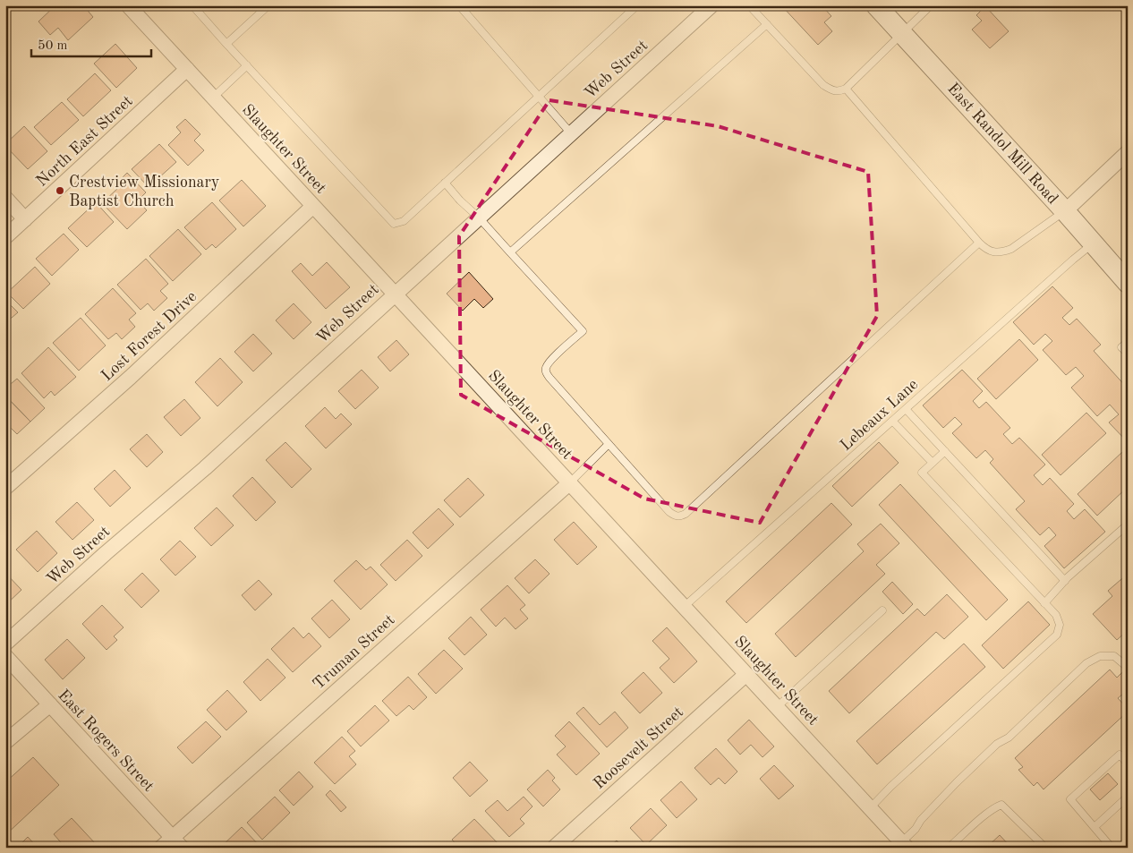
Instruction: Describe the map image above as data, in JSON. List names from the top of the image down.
{
  "streets": {
    "main road": ["East Randol Mill Road"],
    "street": [
      "Web Street",
      "North East Street",
      "Slaughter Street",
      "Lost Forest Drive",
      "Truman Street",
      "East Rogers Street",
      "Roosevelt Street"
    ],
    "lane": ["Lebeaux Lane"]
  },
  "crossings": [
    ["Web Street", "Slaughter Street"],
    ["North East Street", "Slaughter Street"],
    ["East Randol Mill Road", "Lebeaux Lane"],
    ["Slaughter Street", "Lost Forest Drive"],
    ["Slaughter Street", "Lebeaux Lane"],
    ["Slaughter Street", "Truman Street"],
    ["Slaughter Street", "Roosevelt Street"],
    ["Truman Street", "East Rogers Street"]
  ],
  "places": ["Crestview Missionary Baptist Church"],
  "scale_bar": "50 m"
}
